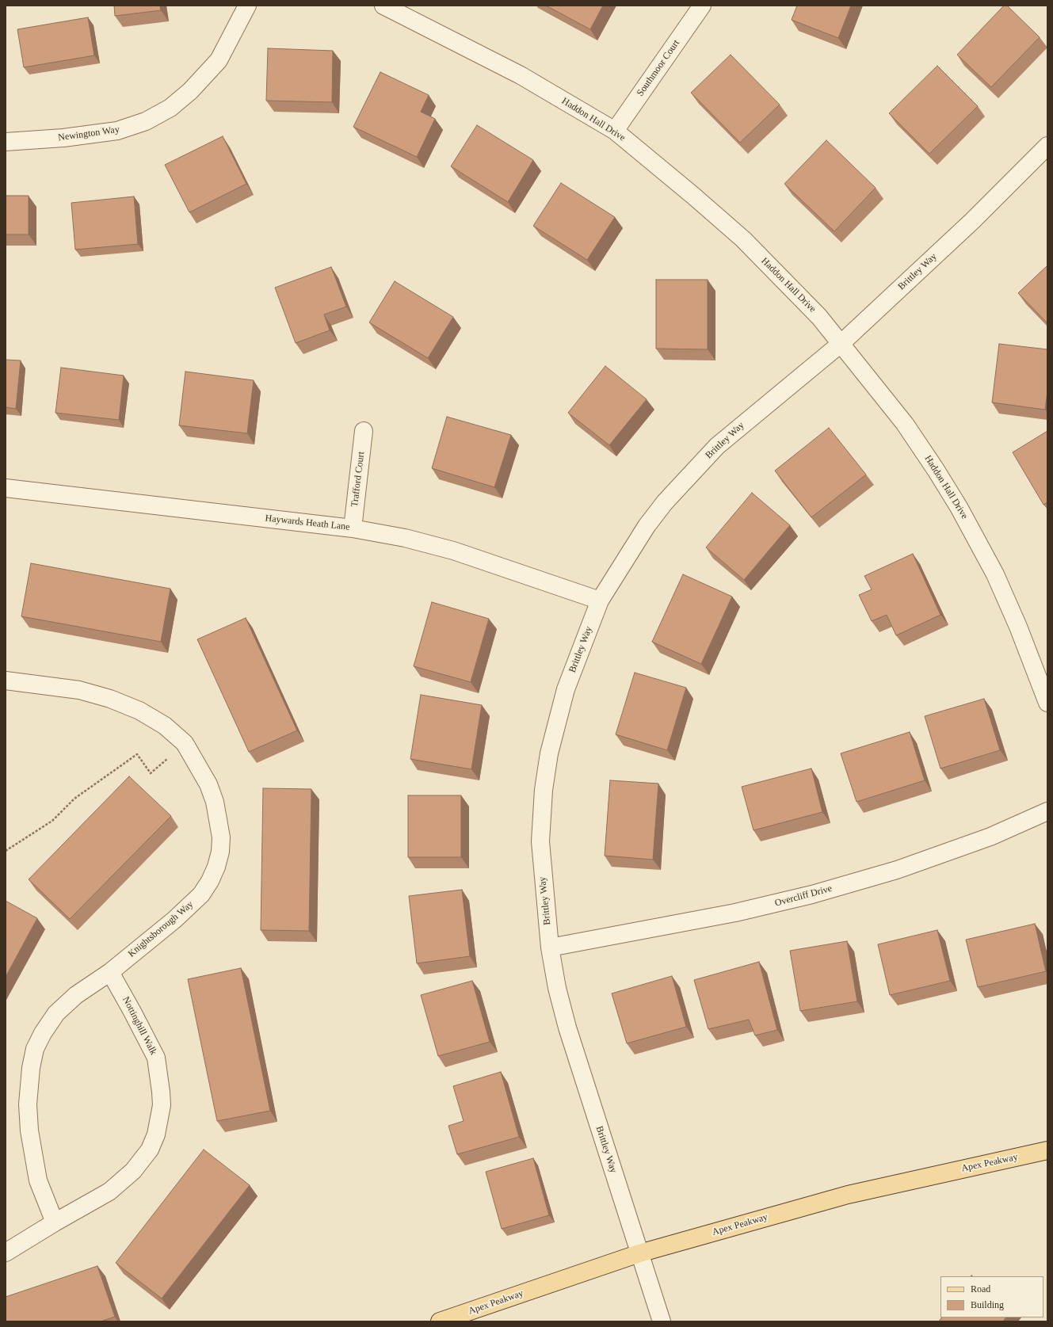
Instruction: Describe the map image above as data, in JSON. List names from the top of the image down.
{
  "streets": {
    "main road": ["Apex Peakway"],
    "street": [
      "Southmoor Court",
      "Haddon Hall Drive",
      "Newington Way",
      "Brittley Way",
      "Trafford Court",
      "Haywards Heath Lane",
      "Overcliff Drive",
      "Knightsborough Way",
      "Nottinghill Walk"
    ]
  },
  "crossings": [
    ["Southmoor Court", "Haddon Hall Drive"],
    ["Haddon Hall Drive", "Brittley Way"],
    ["Brittley Way", "Haywards Heath Lane"],
    ["Brittley Way", "Overcliff Drive"],
    ["Brittley Way", "Apex Peakway"],
    ["Trafford Court", "Haywards Heath Lane"],
    ["Knightsborough Way", "Nottinghill Walk"]
  ],
  "legend": ["Road", "Building"]
}
